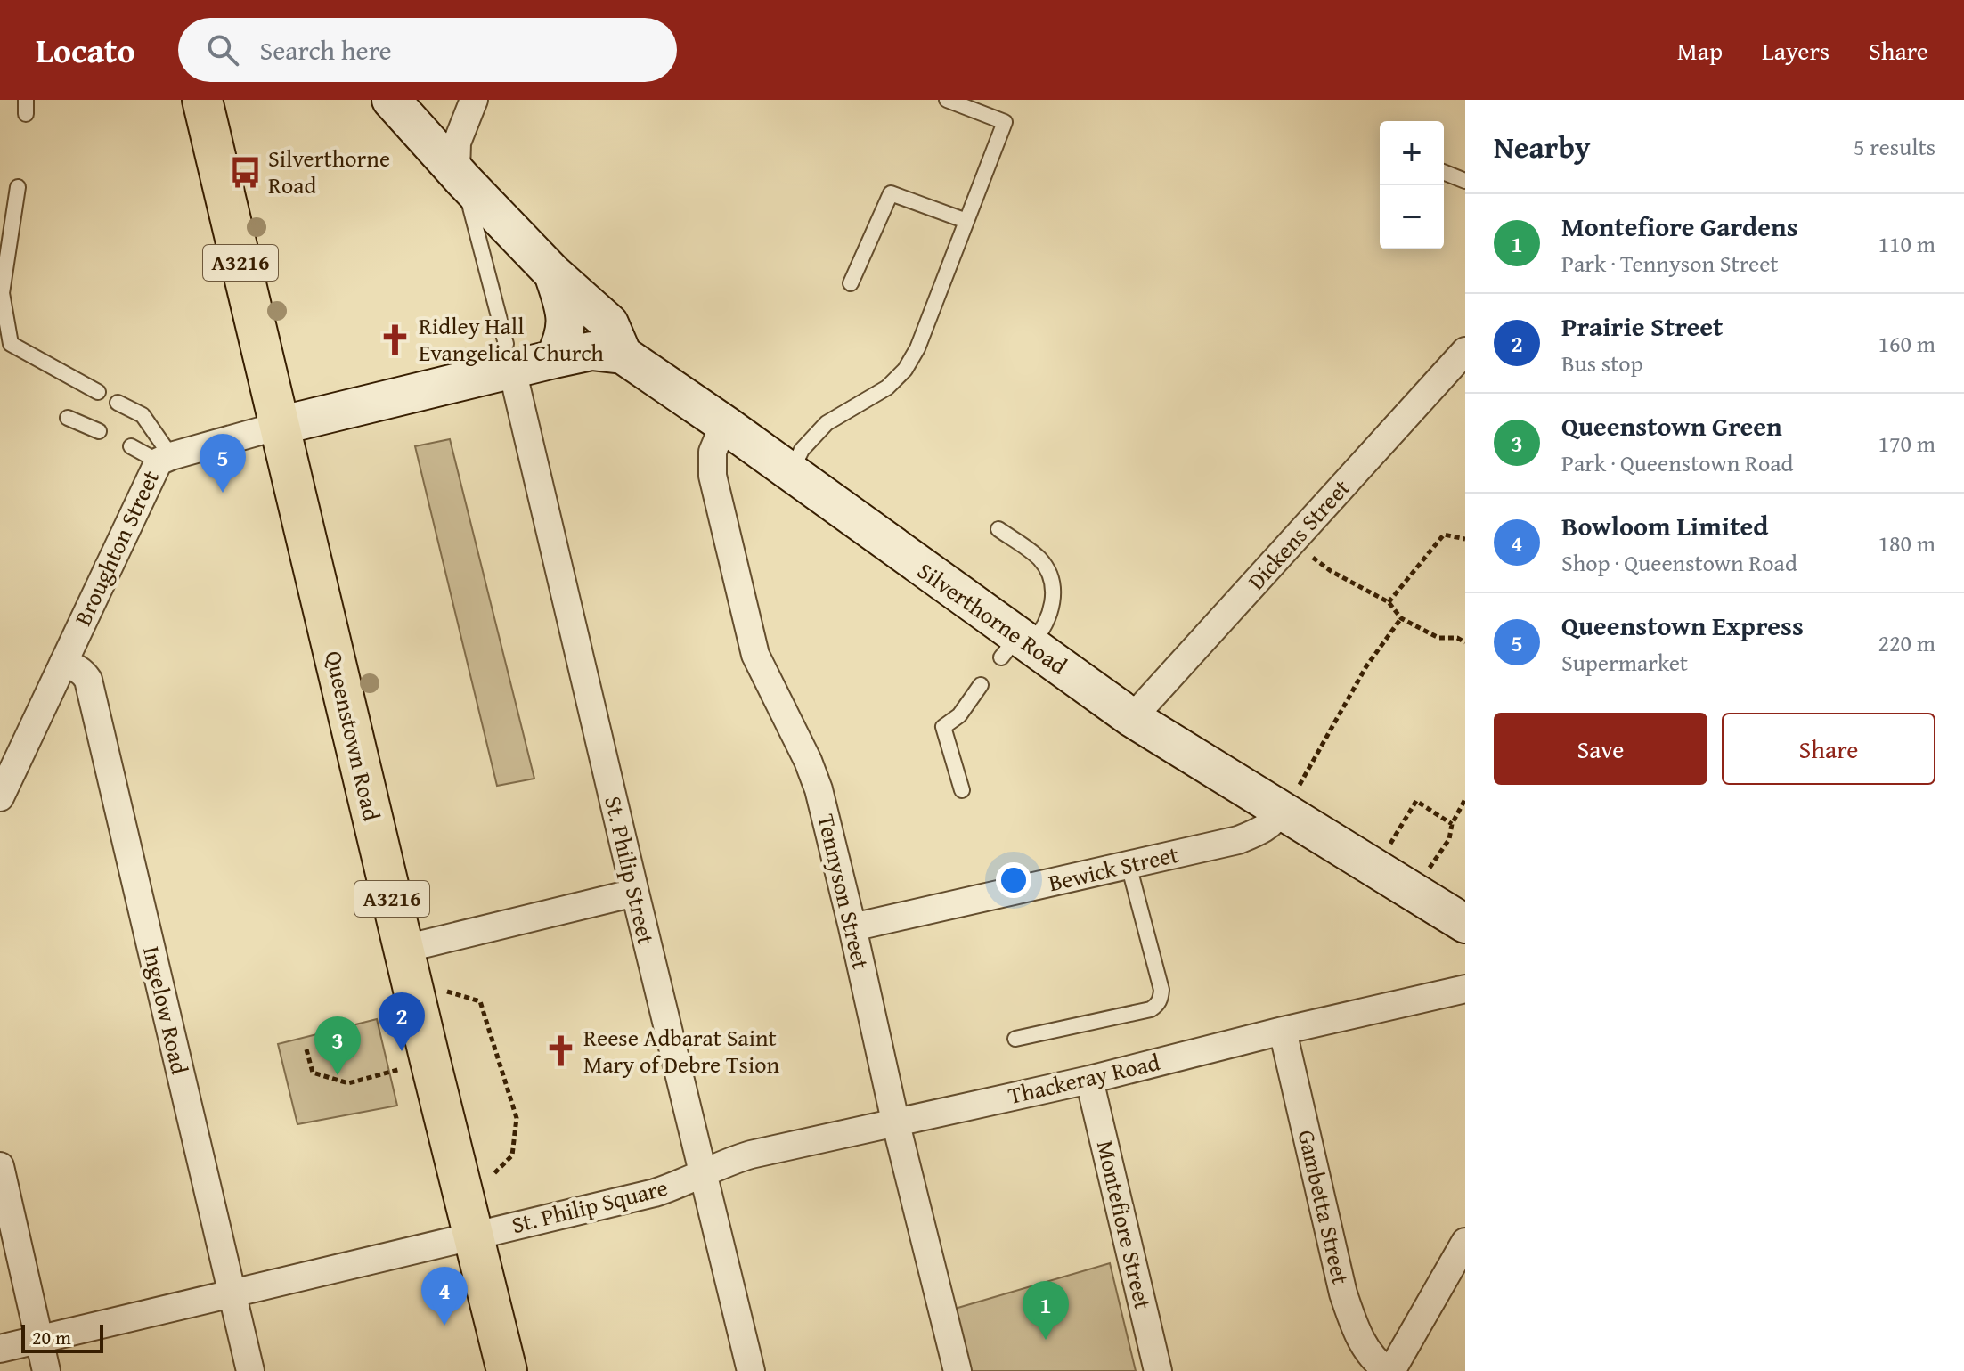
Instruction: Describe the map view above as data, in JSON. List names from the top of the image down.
{
  "streets": {
    "main road": [
      "A3216",
      "Broughton Street",
      "Silverthorne Road",
      "Queenstown Road"
    ],
    "street": [
      "Dickens Street",
      "Bewick Street",
      "St. Philip Street",
      "Tennyson Street",
      "Ingelow Road",
      "Thackeray Road",
      "St. Philip Square",
      "Gambetta Street",
      "Montefiore Street"
    ]
  },
  "crossings": [
    ["Dickens Street", "Silverthorne Road"],
    ["Broughton Street", "Silverthorne Road"],
    ["Broughton Street", "Queenstown Road"],
    ["Broughton Street", "St. Philip Street"],
    ["Broughton Street", "Ingelow Road"],
    ["Silverthorne Road", "Bewick Street"],
    ["Silverthorne Road", "Tennyson Street"],
    ["Queenstown Road", "St. Philip Square"],
    ["Bewick Street", "Tennyson Street"],
    ["St. Philip Street", "Thackeray Road"],
    ["St. Philip Street", "St. Philip Square"],
    ["Tennyson Street", "Thackeray Road"],
    ["Ingelow Road", "St. Philip Square"],
    ["Thackeray Road", "St. Philip Square"],
    ["Thackeray Road", "Gambetta Street"],
    ["Thackeray Road", "Montefiore Street"]
  ],
  "places": {
    "bus stop": ["Silverthorne Road"],
    "church": ["Ridley Hall Evangelical Church", "Reese Adbarat Saint Mary of Debre Tsion"]
  },
  "scale_bar": "20 m",
  "page": {
    "header": "Locato",
    "search": "Search here",
    "nav": ["Map", "Layers", "Share"],
    "heading": ["Nearby", "5 results"],
    "map_buttons": ["+", "−"],
    "list": [
      {
        "mark": "1",
        "name": "Montefiore Gardens",
        "note": "Park · Tennyson Street",
        "value": "110 m"
      },
      {
        "mark": "2",
        "name": "Prairie Street",
        "note": "Bus stop",
        "value": "160 m"
      },
      {
        "mark": "3",
        "name": "Queenstown Green",
        "note": "Park · Queenstown Road",
        "value": "170 m"
      },
      {
        "mark": "4",
        "name": "Bowloom Limited",
        "note": "Shop · Queenstown Road",
        "value": "180 m"
      },
      {
        "mark": "5",
        "name": "Queenstown Express",
        "note": "Supermarket",
        "value": "220 m"
      }
    ],
    "pins": [
      "5",
      "2",
      "3",
      "4",
      "1"
    ],
    "buttons": ["Save", "Share"],
    "scale": "20 m"
  }
}
